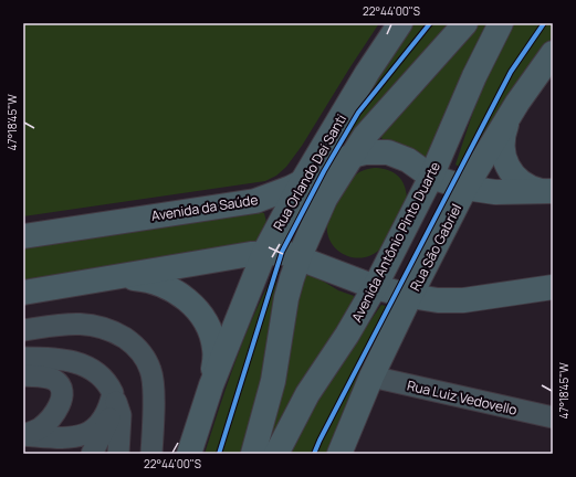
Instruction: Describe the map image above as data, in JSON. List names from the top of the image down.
{
  "streets": {
    "main road": [
      "Rua Orlando Dei Santi",
      "Avenida da Saúde",
      "Avenida Antônio Pinto Duarte",
      "Rua São Gabriel"
    ],
    "street": ["Rua Luiz Vedovello"]
  },
  "crossings": [
    ["Rua Orlando Dei Santi", "Avenida da Saúde"],
    ["Avenida da Saúde", "Avenida Antônio Pinto Duarte"],
    ["Avenida da Saúde", "Rua São Gabriel"],
    ["Rua São Gabriel", "Rua Luiz Vedovello"]
  ],
  "coordinates": ["22°44'00\"S", "47°18'45\"W"]
}
